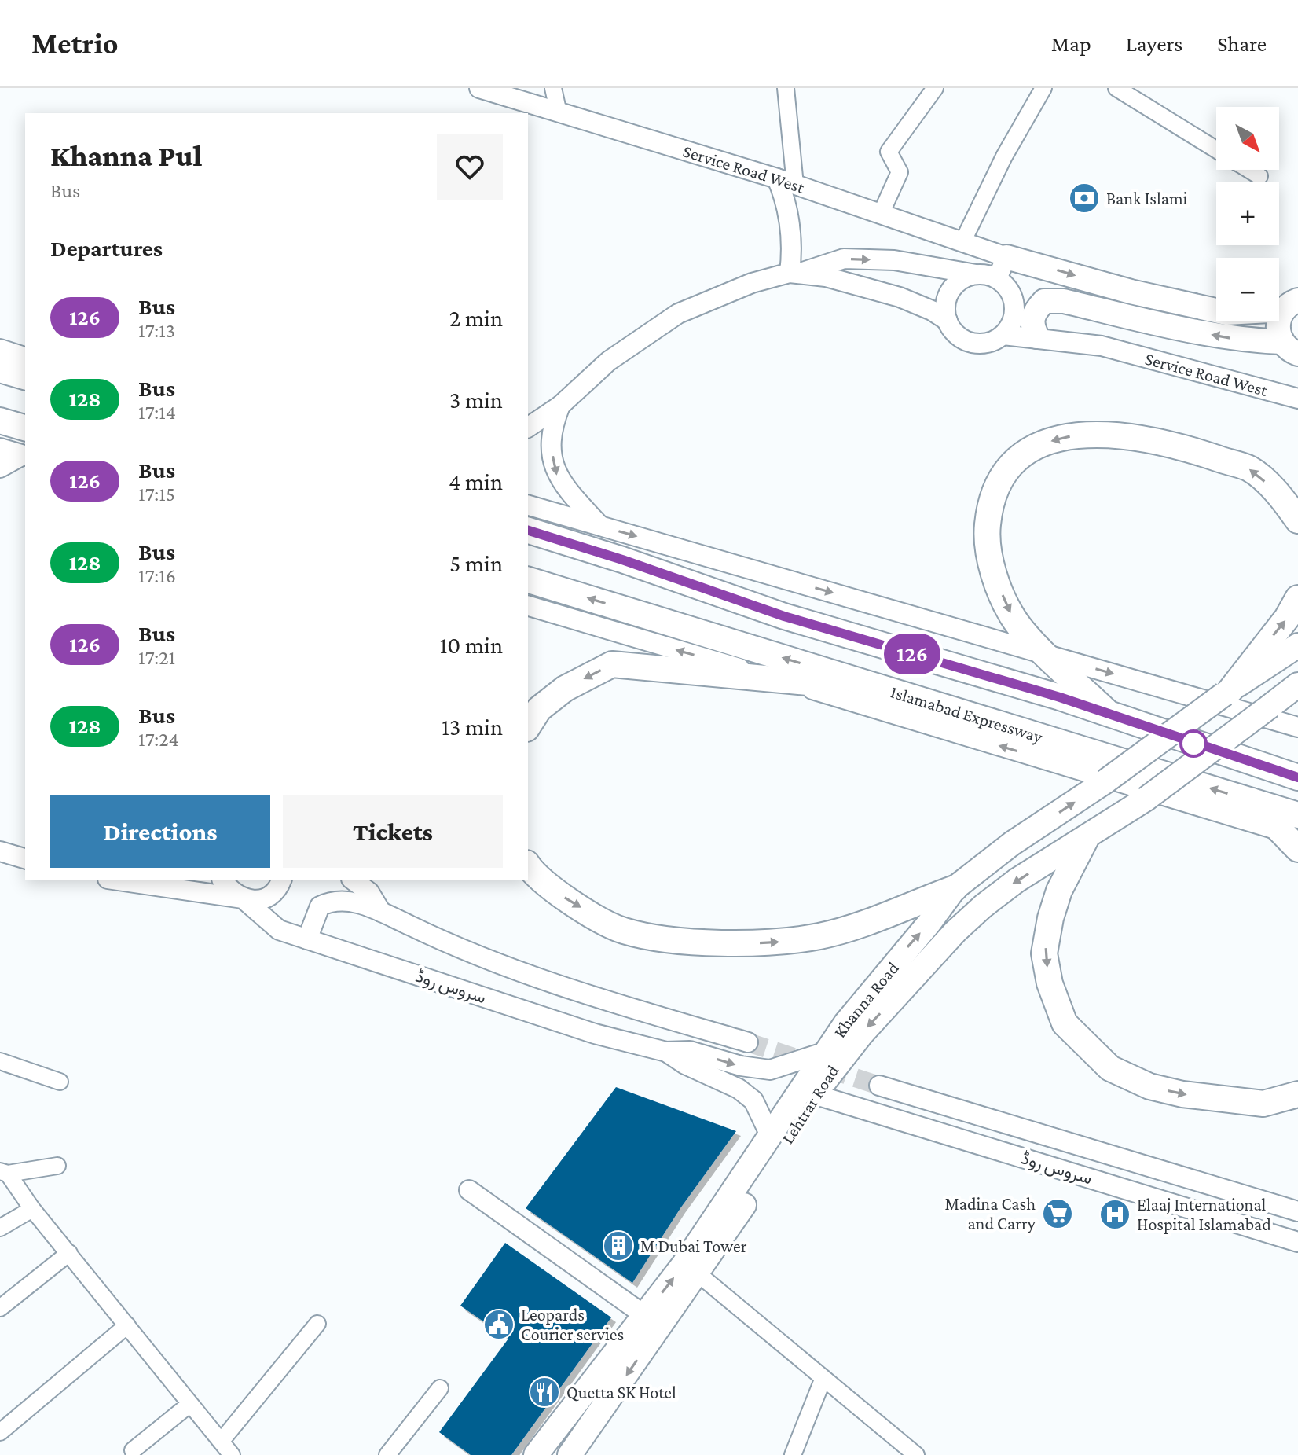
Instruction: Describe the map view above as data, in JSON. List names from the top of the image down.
{
  "streets": {
    "highway": ["Islamabad Expressway"],
    "main road": ["Khanna Road", "Lehtrar Road"],
    "street": ["Service Road West", "سروس روڈ"]
  },
  "crossings": [
    ["سروس روڈ", "Khanna Road"],
    ["سروس روڈ", "Lehtrar Road"]
  ],
  "one_way": ["Khanna Road", "Lehtrar Road"],
  "places": {
    "bank": ["Bank Islami"],
    "supermarket": ["Madina Cash and Carry"],
    "hospital": ["Elaaj International Hospital Islamabad"],
    "building": ["M Dubai Tower"],
    "public building": ["Leopards Courier servies"],
    "restaurant": ["Quetta SK Hotel"]
  },
  "lines": ["bus line 126"],
  "north": "bottom right",
  "page": {
    "header": "Metrio",
    "nav": ["Map", "Layers", "Share"],
    "on_map": "126",
    "map_buttons": ["+", "−"],
    "heading": [
      ["Khanna Pul", "Bus"],
      "Departures"
    ],
    "list": [
      {
        "mark": "126",
        "name": "Bus",
        "note": "17:13",
        "value": "2 min"
      },
      {
        "mark": "128",
        "name": "Bus",
        "note": "17:14",
        "value": "3 min"
      },
      {
        "mark": "126",
        "name": "Bus",
        "note": "17:15",
        "value": "4 min"
      },
      {
        "mark": "128",
        "name": "Bus",
        "note": "17:16",
        "value": "5 min"
      },
      {
        "mark": "126",
        "name": "Bus",
        "note": "17:21",
        "value": "10 min"
      },
      {
        "mark": "128",
        "name": "Bus",
        "note": "17:24",
        "value": "13 min"
      }
    ],
    "buttons": ["Directions", "Tickets"]
  }
}
